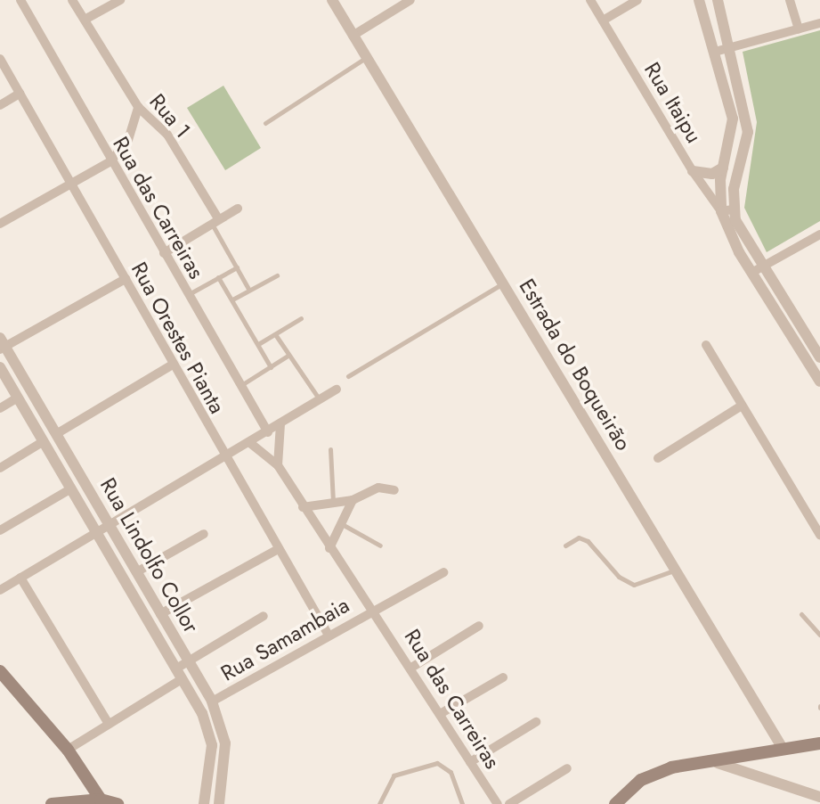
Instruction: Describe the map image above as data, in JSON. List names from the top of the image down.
{
  "streets": {
    "street": [
      "Rua Itaipu",
      "Rua 1",
      "Rua das Carreiras",
      "Rua Orestes Pianta",
      "Estrada do Boqueirão",
      "Rua Lindolfo Collor",
      "Rua Samambaia"
    ]
  },
  "crossings": [
    ["Rua das Carreiras", "Rua Samambaia"],
    ["Rua Orestes Pianta", "Rua Samambaia"],
    ["Rua Lindolfo Collor", "Rua Samambaia"]
  ]
}
